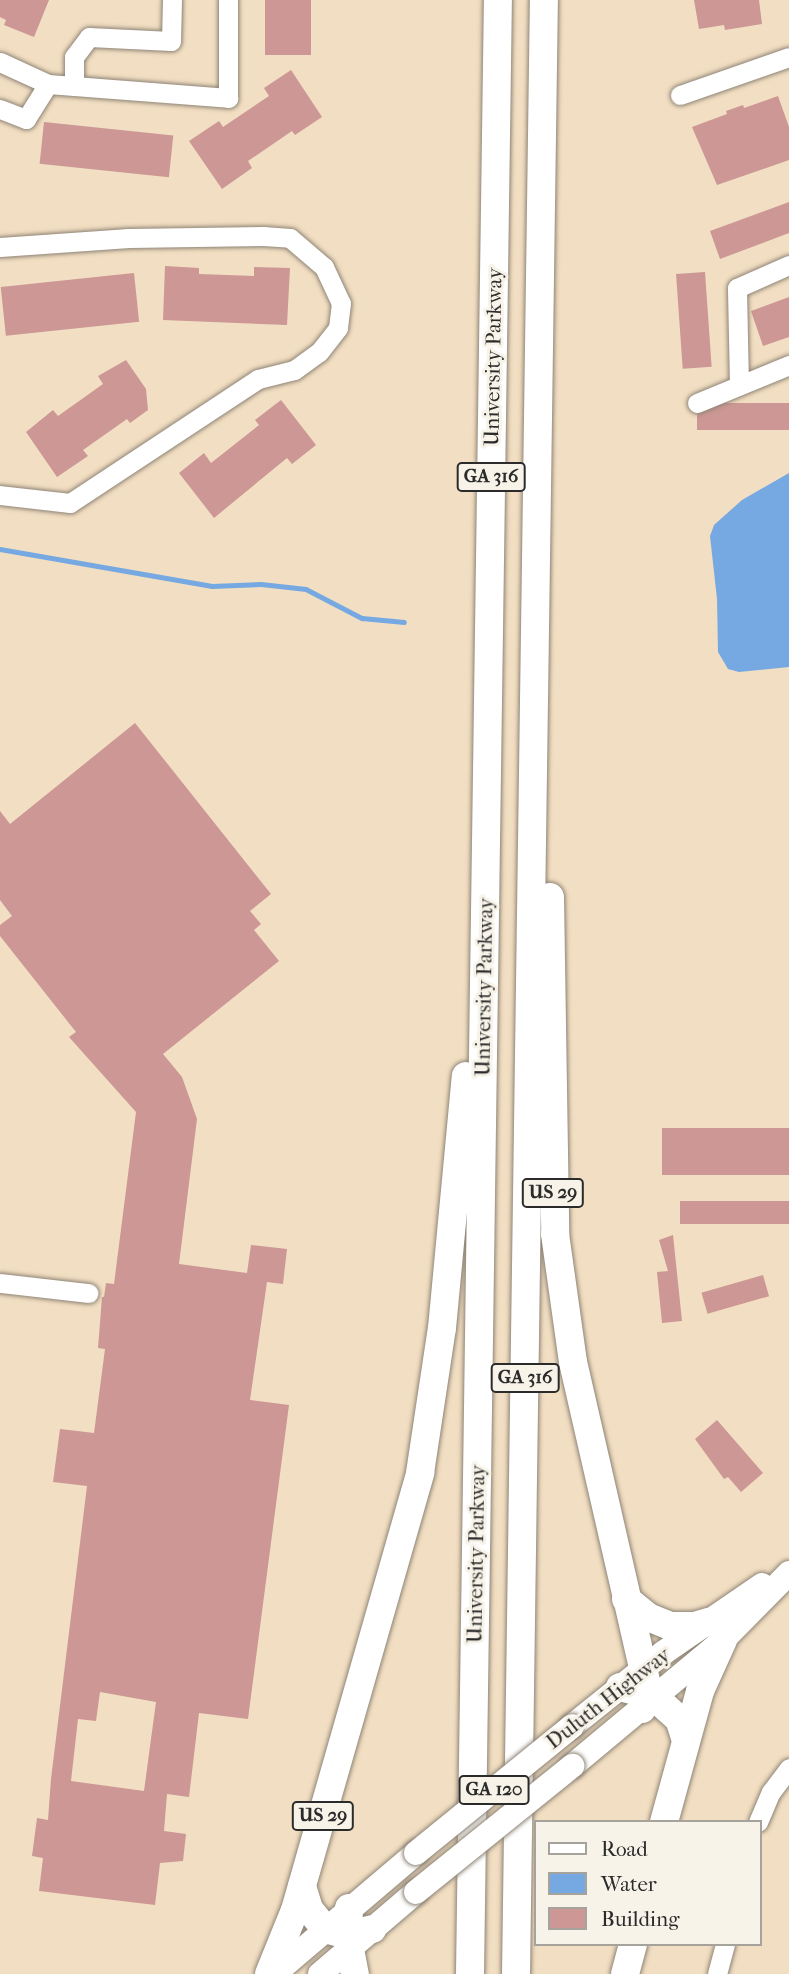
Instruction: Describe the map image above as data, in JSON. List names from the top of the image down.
{
  "streets": {
    "highway": ["University Parkway", "GA 316", "US 29"],
    "main road": ["Duluth Highway", "GA 120"]
  },
  "crossings": [
    ["University Parkway", "US 29"],
    ["GA 316", "US 29"],
    ["US 29", "Duluth Highway"]
  ],
  "legend": ["Road", "Water", "Building"]
}
